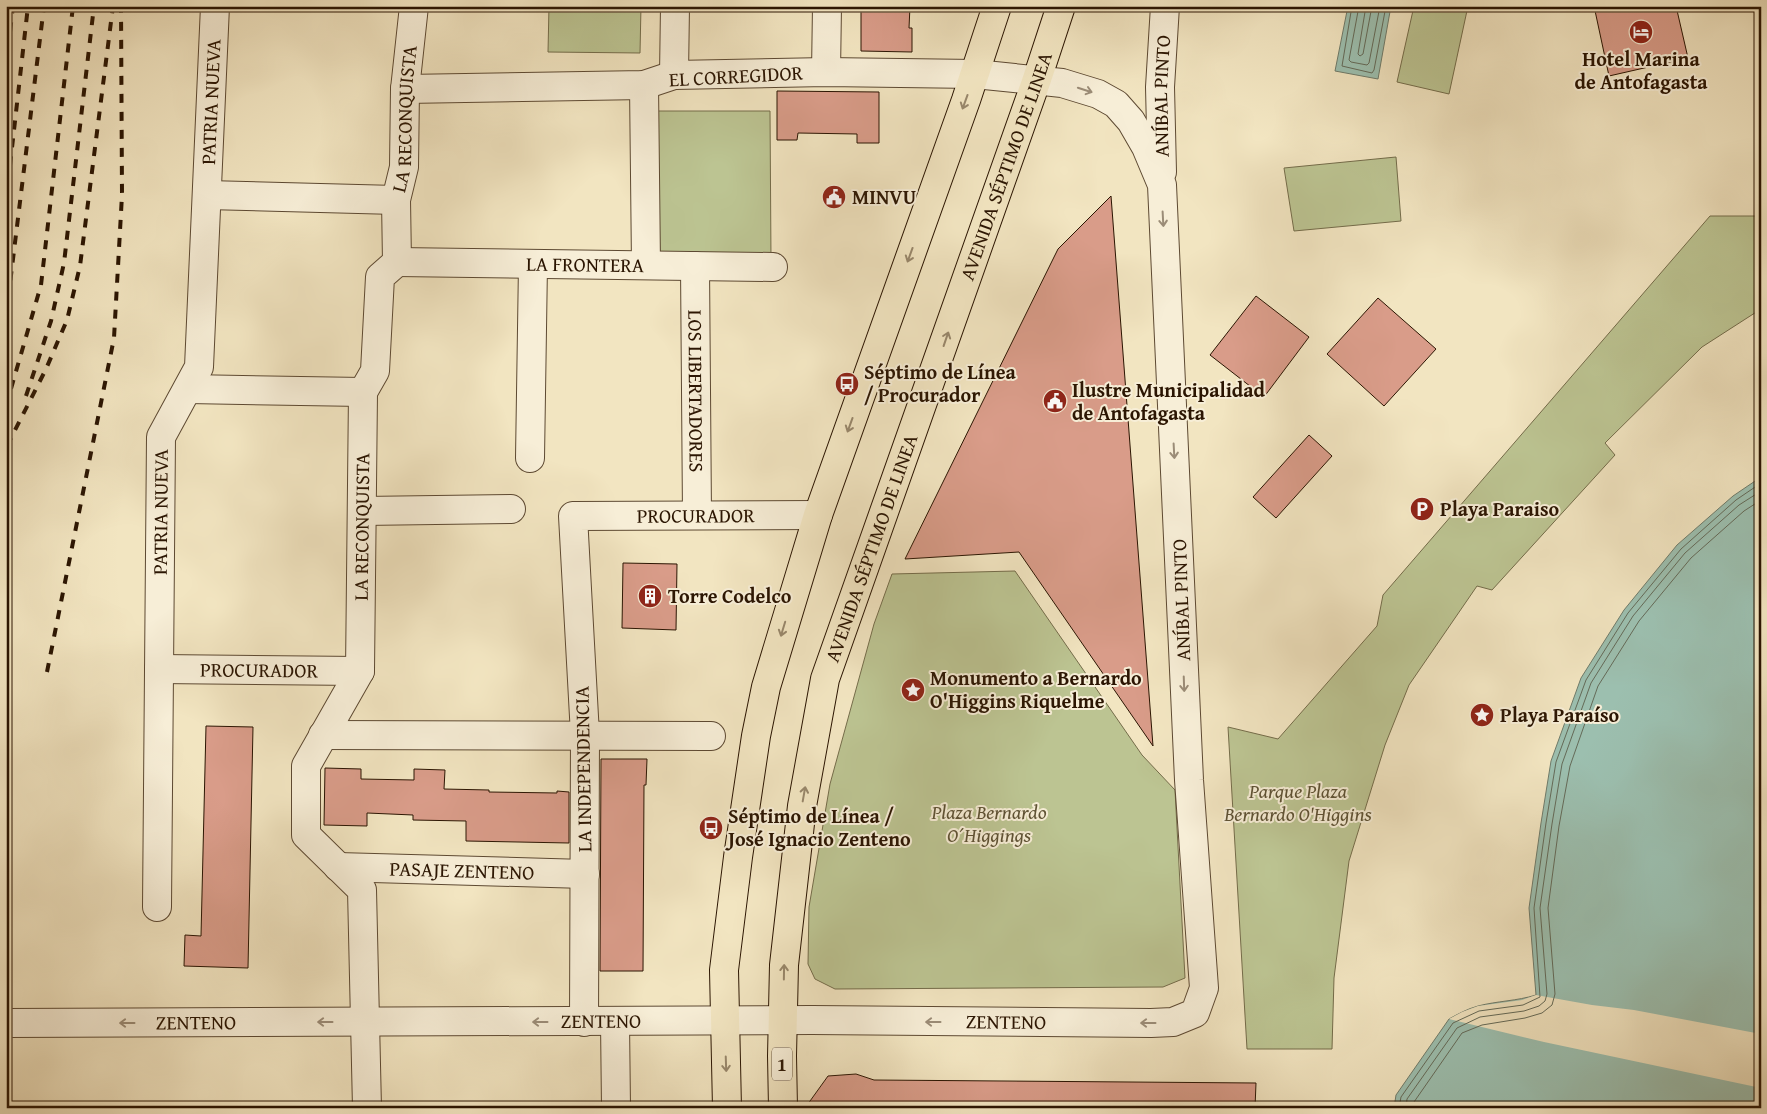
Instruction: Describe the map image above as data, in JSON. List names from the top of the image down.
{
  "streets": {
    "highway": ["AVENIDA SÉPTIMO DE LINEA", "1"],
    "street": [
      "EL CORREGIDOR",
      "ANÍBAL PINTO",
      "PATRIA NUEVA",
      "LA RECONQUISTA",
      "LA FRONTERA",
      "LOS LIBERTADORES",
      "PROCURADOR",
      "LA INDEPENDENCIA",
      "PASAJE ZENTENO",
      "ZENTENO"
    ]
  },
  "crossings": [
    ["EL CORREGIDOR", "ANÍBAL PINTO"],
    ["EL CORREGIDOR", "LA RECONQUISTA"],
    ["EL CORREGIDOR", "AVENIDA SÉPTIMO DE LINEA"],
    ["ANÍBAL PINTO", "AVENIDA SÉPTIMO DE LINEA"],
    ["ANÍBAL PINTO", "ZENTENO"],
    ["PATRIA NUEVA", "PROCURADOR"],
    ["LA RECONQUISTA", "LA FRONTERA"],
    ["LA RECONQUISTA", "PROCURADOR"],
    ["LA RECONQUISTA", "PASAJE ZENTENO"],
    ["LA RECONQUISTA", "ZENTENO"],
    ["AVENIDA SÉPTIMO DE LINEA", "ZENTENO"],
    ["AVENIDA SÉPTIMO DE LINEA", "1"],
    ["LA FRONTERA", "LOS LIBERTADORES"],
    ["LOS LIBERTADORES", "PROCURADOR"],
    ["PROCURADOR", "LA INDEPENDENCIA"],
    ["LA INDEPENDENCIA", "PASAJE ZENTENO"],
    ["LA INDEPENDENCIA", "ZENTENO"],
    ["ZENTENO", "1"]
  ],
  "one_way": ["ANÍBAL PINTO", "ZENTENO"],
  "parks": ["Parque Plaza Bernardo O'Higgins", "Plaza Bernardo O´Higgings"],
  "places": {
    "hotel": ["Hotel Marina de Antofagasta"],
    "public building": ["MINVU", "Ilustre Municipalidad de Antofagasta"],
    "bus stop": ["Séptimo de Línea / Procurador", "Séptimo de Línea / José Ignacio Zenteno"],
    "parking": ["Playa Paraiso"],
    "building": ["Torre Codelco"],
    "place": ["Monumento a Bernardo O'Higgins Riquelme", "Playa Paraíso"]
  }
}
